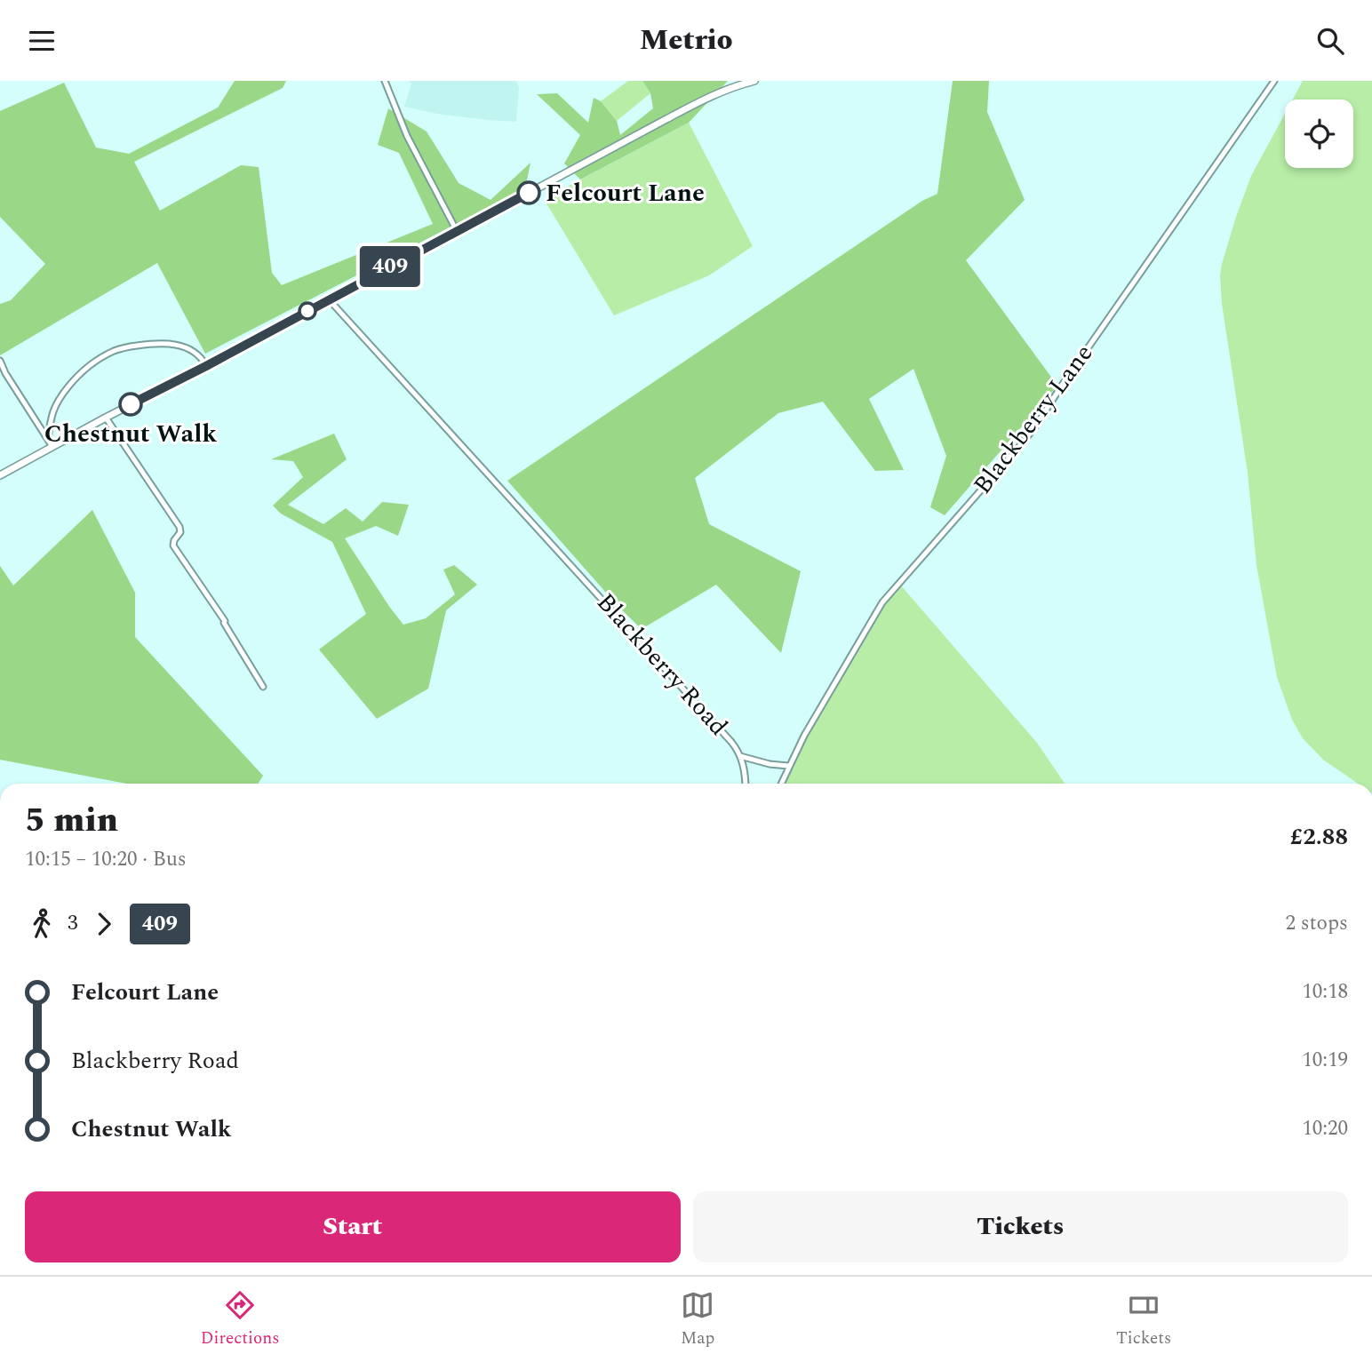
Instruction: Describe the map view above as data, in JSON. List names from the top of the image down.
{
  "streets": {
    "street": ["Blackberry Lane", "Blackberry Road"]
  },
  "crossings": [
    ["Blackberry Lane", "Blackberry Road"]
  ],
  "places": ["Felcourt Lane", "Chestnut Walk"],
  "lines": ["bus line 409"],
  "page": {
    "header": "Metrio",
    "on_map": "409",
    "heading": ["5 min", "10:15 – 10:20 · Bus", "£2.88"],
    "legs": ["3", "409", "2 stops"],
    "list": [
      {
        "name": "Felcourt Lane",
        "value": "10:18"
      },
      {
        "name": "Blackberry Road",
        "value": "10:19"
      },
      {
        "name": "Chestnut Walk",
        "value": "10:20"
      }
    ],
    "buttons": ["Start", "Tickets"],
    "tabs": ["Directions", "Map", "Tickets"]
  }
}
